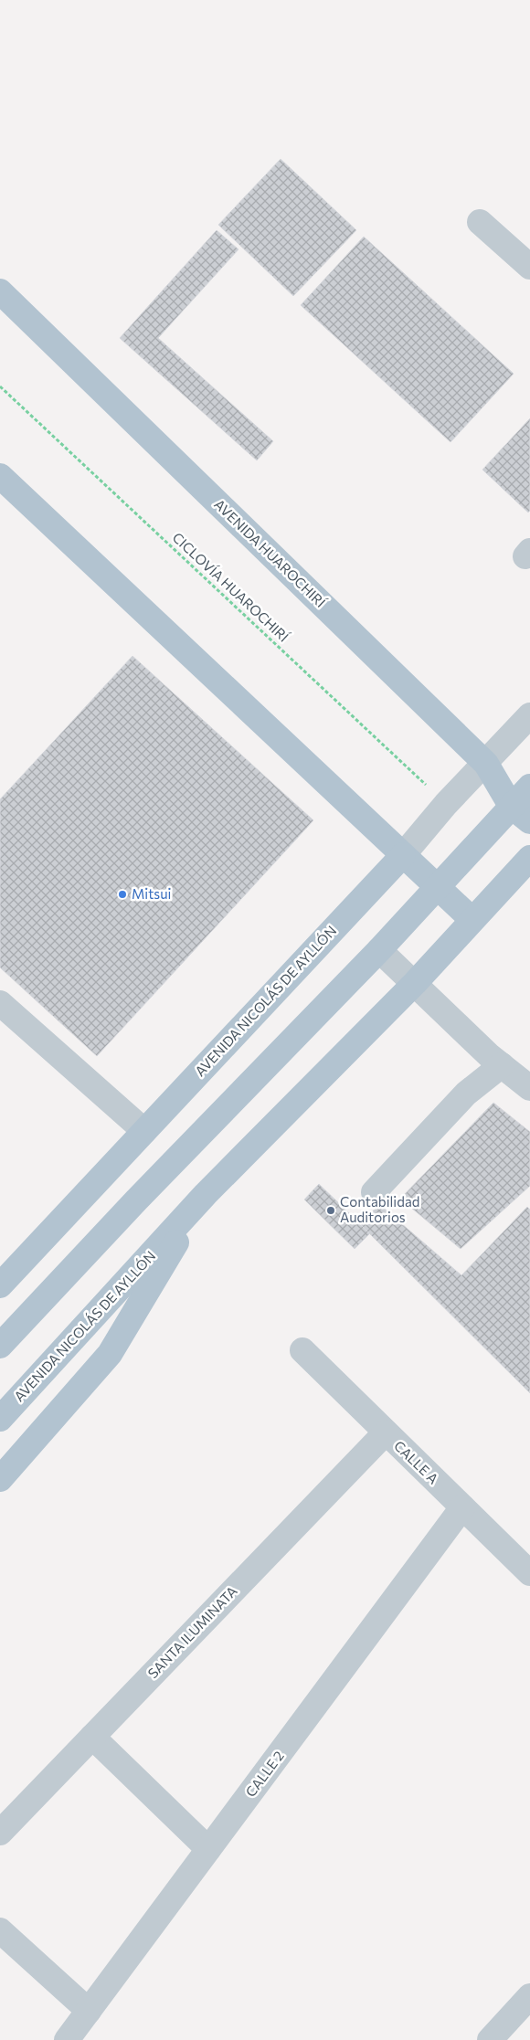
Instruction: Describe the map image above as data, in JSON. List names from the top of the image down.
{
  "streets": {
    "main road": ["AVENIDA HUAROCHIRÍ", "AVENIDA NICOLÁS DE AYLLÓN"],
    "street": ["CALLE A", "SANTA ILUMINATA", "CALLE 2"],
    "path": ["CICLOVÍA HUAROCHIRÍ"]
  },
  "crossings": [
    ["AVENIDA HUAROCHIRÍ", "AVENIDA NICOLÁS DE AYLLÓN"],
    ["CICLOVÍA HUAROCHIRÍ", "AVENIDA NICOLÁS DE AYLLÓN"],
    ["CALLE A", "SANTA ILUMINATA"],
    ["CALLE A", "CALLE 2"]
  ],
  "places": ["Mitsui", "Contabilidad Auditorios"]
}
